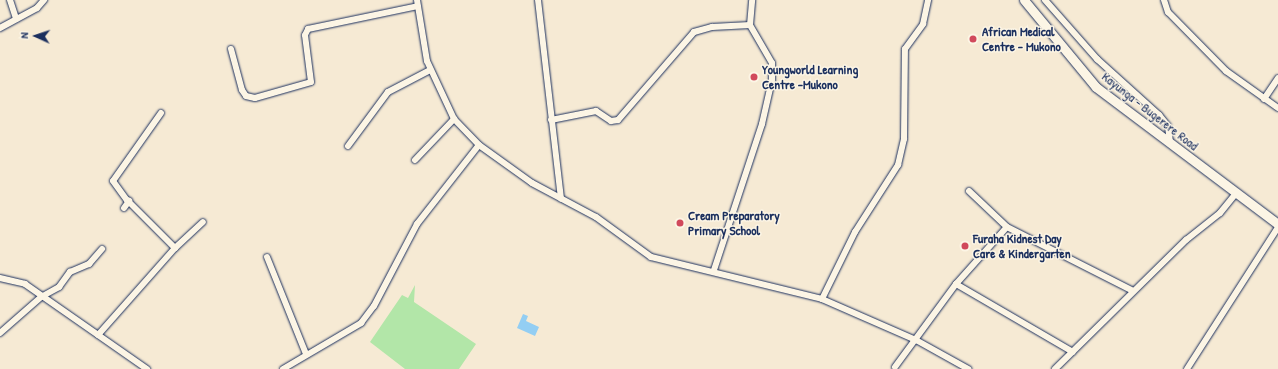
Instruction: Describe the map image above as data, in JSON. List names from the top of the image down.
{
  "streets": {
    "main road": ["Kayunga - Bugerere Road"]
  },
  "places": [
    "African Medical Centre - Mukono",
    "Youngworld Learning Centre -Mukono",
    "Cream Preparatory Primary School",
    "Furaha Kidnest Day Care & Kindergarten"
  ],
  "north": "left"
}
